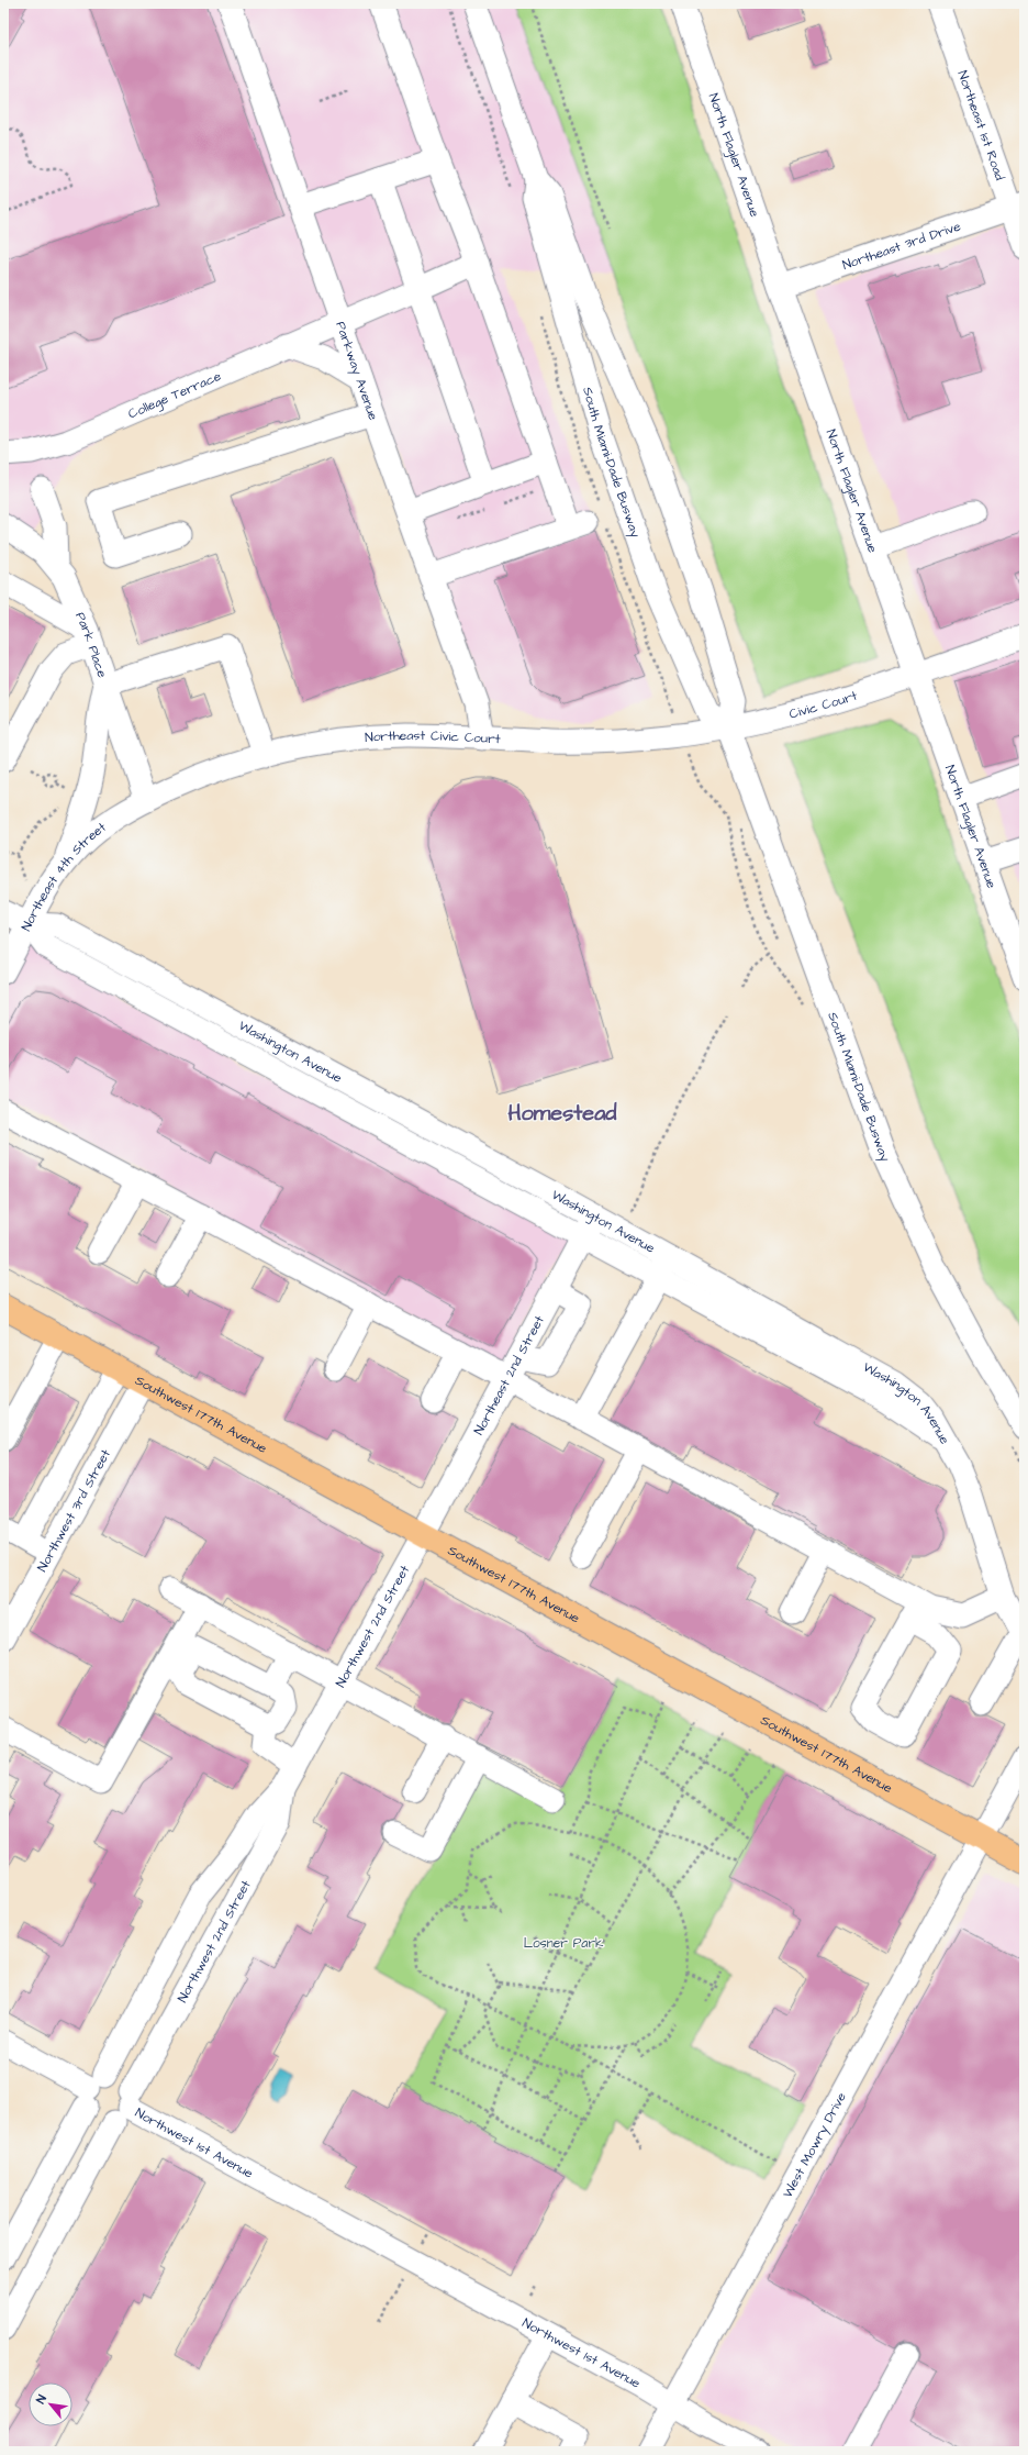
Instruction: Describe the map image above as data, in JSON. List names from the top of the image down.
{
  "streets": {
    "main road": ["Southwest 177th Avenue"],
    "street": [
      "Northeast 1st Road",
      "North Flagler Avenue",
      "Northeast 3rd Drive",
      "Parkway Avenue",
      "College Terrace",
      "South Miami-Dade Busway",
      "Park Place",
      "Civic Court",
      "Northeast Civic Court",
      "Northeast 4th Street",
      "Washington Avenue",
      "Northeast 2nd Street",
      "Northwest 3rd Street",
      "Northwest 2nd Street",
      "Northwest 1st Avenue",
      "West Mowry Drive"
    ]
  },
  "crossings": [
    ["Northeast 1st Road", "Northeast 3rd Drive"],
    ["North Flagler Avenue", "Northeast 3rd Drive"],
    ["North Flagler Avenue", "Civic Court"],
    ["Parkway Avenue", "College Terrace"],
    ["Parkway Avenue", "Northeast Civic Court"],
    ["South Miami-Dade Busway", "Civic Court"],
    ["South Miami-Dade Busway", "Northeast Civic Court"],
    ["Park Place", "Northeast Civic Court"],
    ["Park Place", "Northeast 4th Street"],
    ["Civic Court", "Northeast Civic Court"],
    ["Northeast Civic Court", "Northeast 4th Street"],
    ["Northeast 4th Street", "Washington Avenue"],
    ["Washington Avenue", "Northeast 2nd Street"],
    ["Northeast 2nd Street", "Southwest 177th Avenue"],
    ["Northeast 2nd Street", "Northwest 2nd Street"],
    ["Southwest 177th Avenue", "Northwest 3rd Street"],
    ["Southwest 177th Avenue", "Northwest 2nd Street"],
    ["Southwest 177th Avenue", "West Mowry Drive"],
    ["Northwest 2nd Street", "Northwest 1st Avenue"],
    ["Northwest 1st Avenue", "West Mowry Drive"]
  ],
  "districts": ["Homestead"],
  "parks": ["Losner Park"],
  "north": "top left"
}
